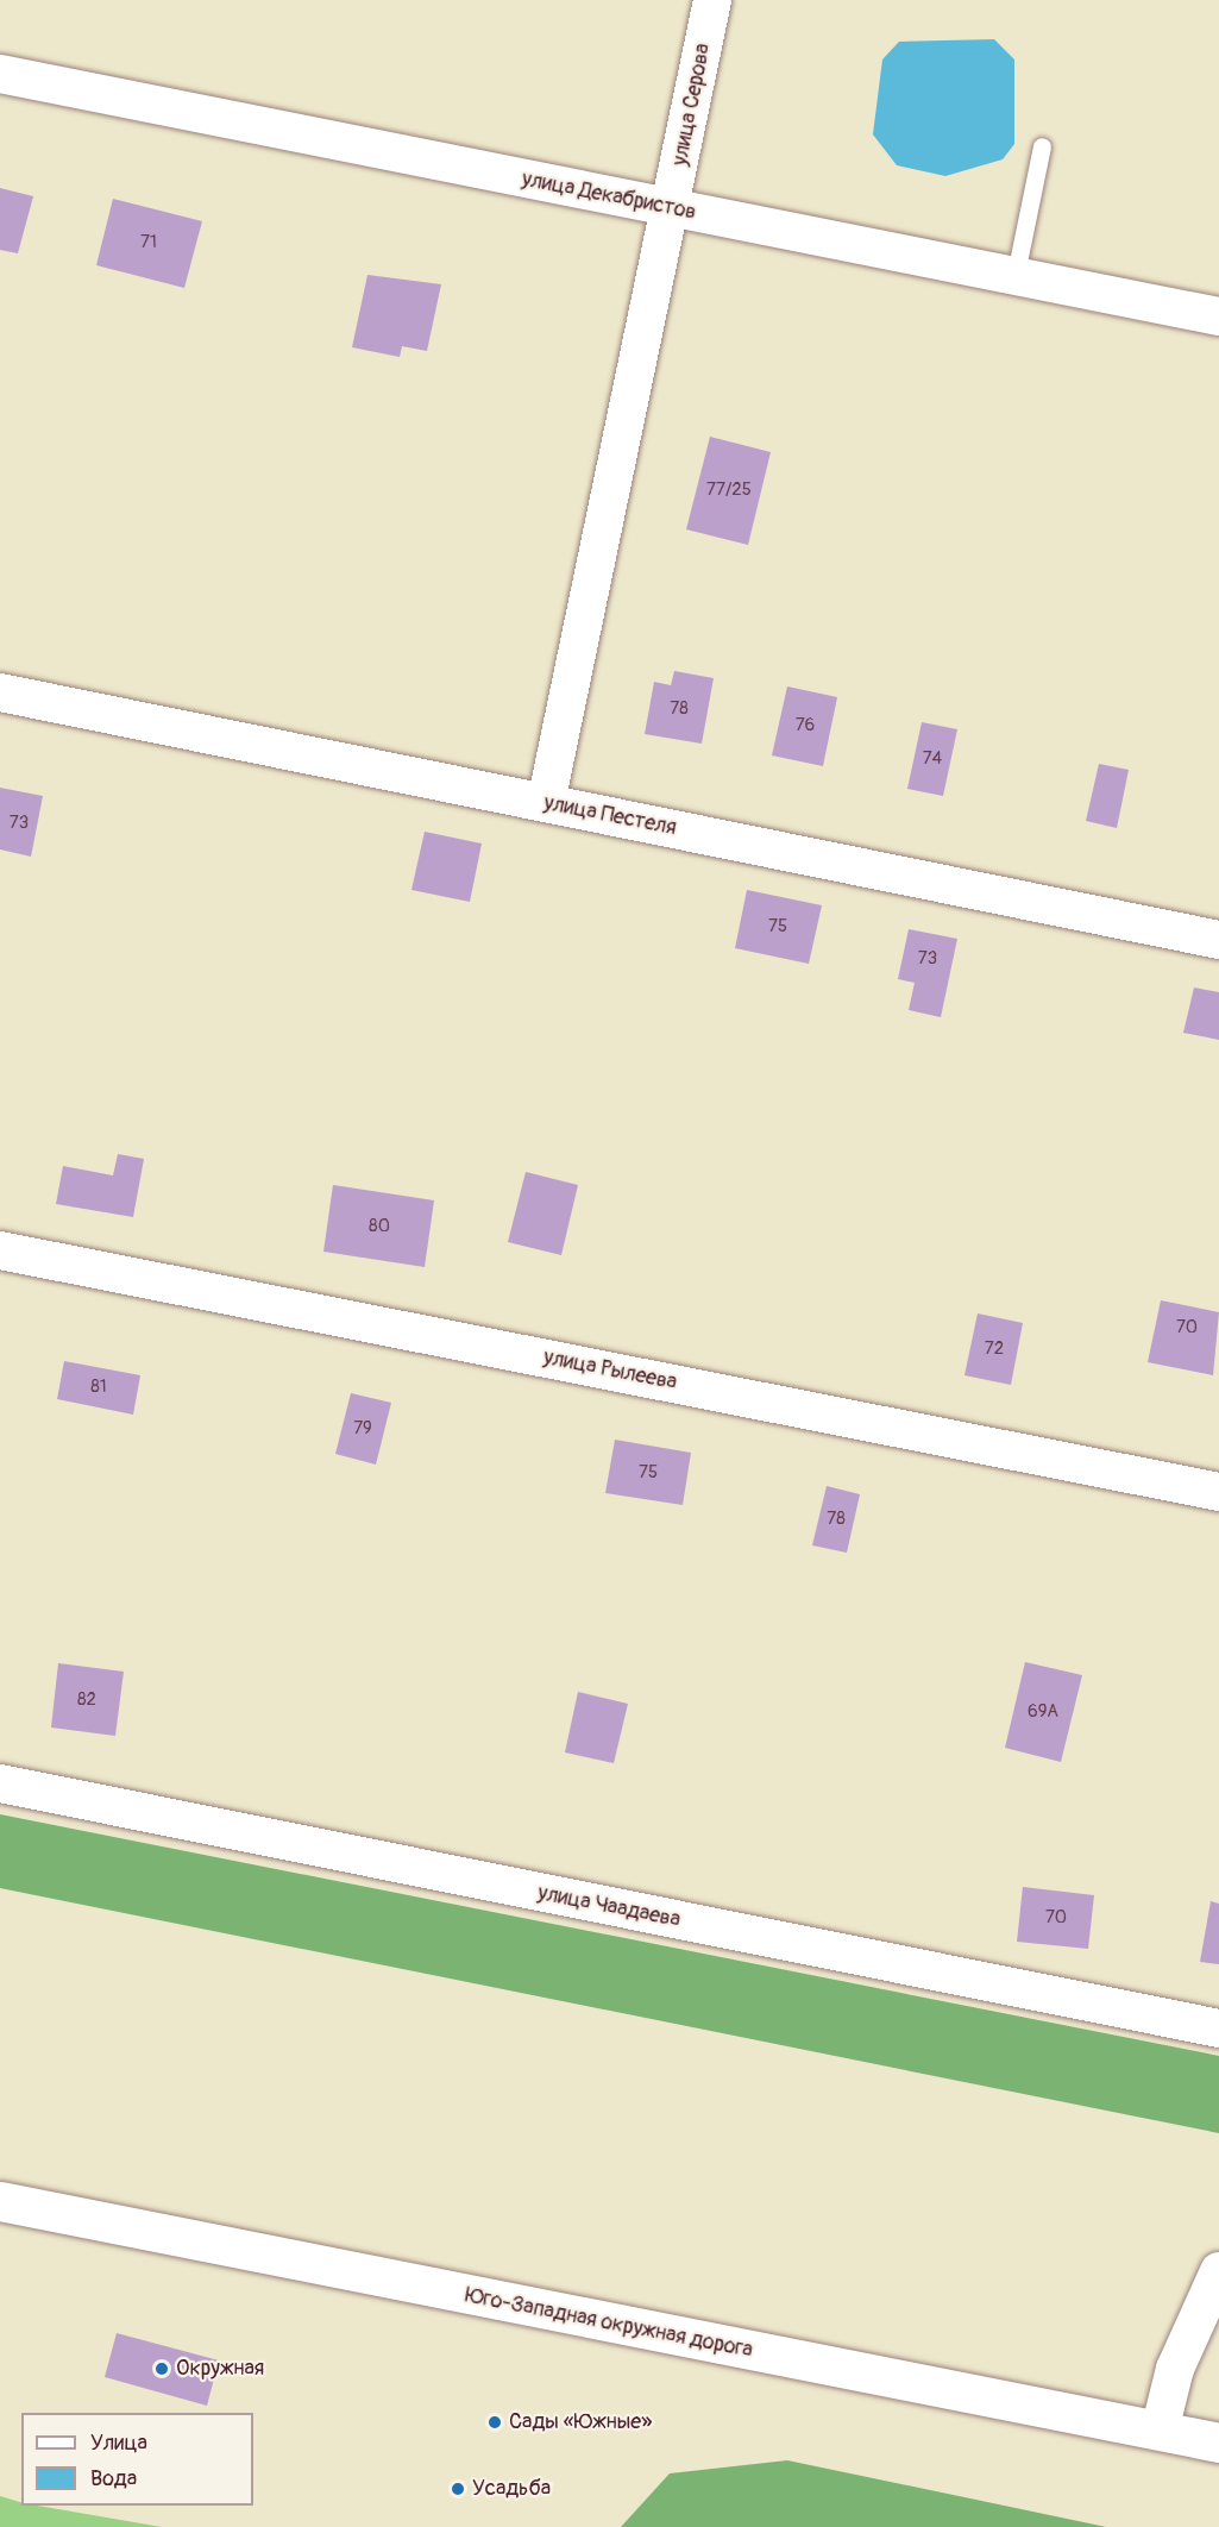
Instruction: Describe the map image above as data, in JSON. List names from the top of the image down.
{
  "streets": {
    "highway": ["Юго-Западная окружная дорога"],
    "street": [
      "улица Серова",
      "улица Декабристов",
      "улица Пестеля",
      "улица Рылеева",
      "улица Чаадаева"
    ]
  },
  "crossings": [
    ["улица Серова", "улица Декабристов"],
    ["улица Серова", "улица Пестеля"]
  ],
  "places": ["Окружная", "Сады «Южные»", "Усадьба"],
  "house_numbers": [
    "71",
    "77/25",
    "78",
    "76",
    "74",
    "73",
    "75",
    "73",
    "80",
    "70",
    "72",
    "81",
    "79",
    "75",
    "78",
    "82",
    "69А",
    "70"
  ],
  "legend": ["Улица", "Вода"]
}
